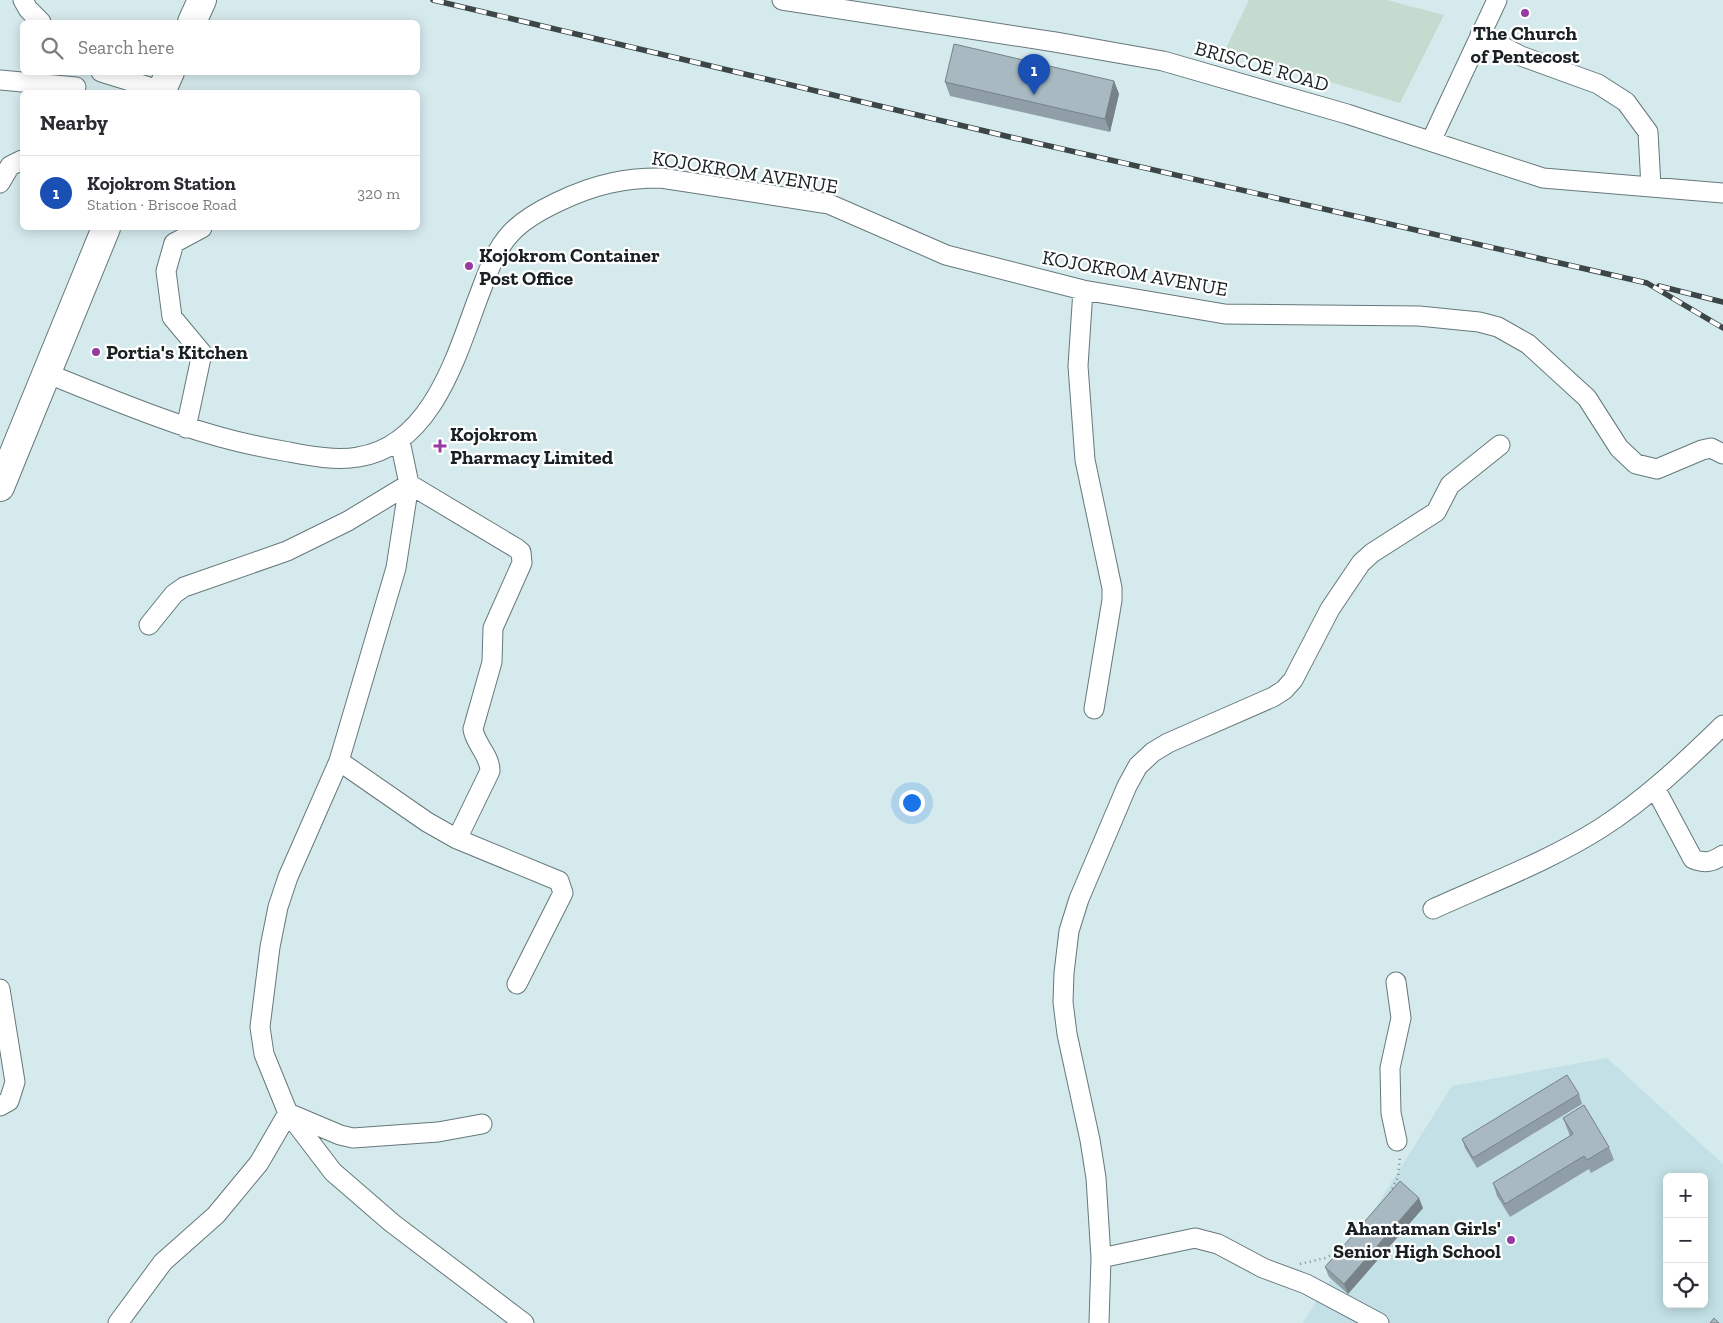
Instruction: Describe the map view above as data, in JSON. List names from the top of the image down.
{
  "streets": {
    "street": ["BRISCOE ROAD", "KOJOKROM AVENUE"]
  },
  "places": {
    "other": [
      "The Church of Pentecost",
      "Kojokrom Container Post Office",
      "Portia's Kitchen",
      "Ahantaman Girls' Senior High School"
    ],
    "health": ["Kojokrom Pharmacy Limited"]
  },
  "page": {
    "search": "Search here",
    "pins": "1",
    "heading": "Nearby",
    "list": [
      {
        "mark": "1",
        "name": "Kojokrom Station",
        "note": "Station · Briscoe Road",
        "value": "320 m"
      }
    ],
    "map_buttons": ["+", "−"]
  }
}
